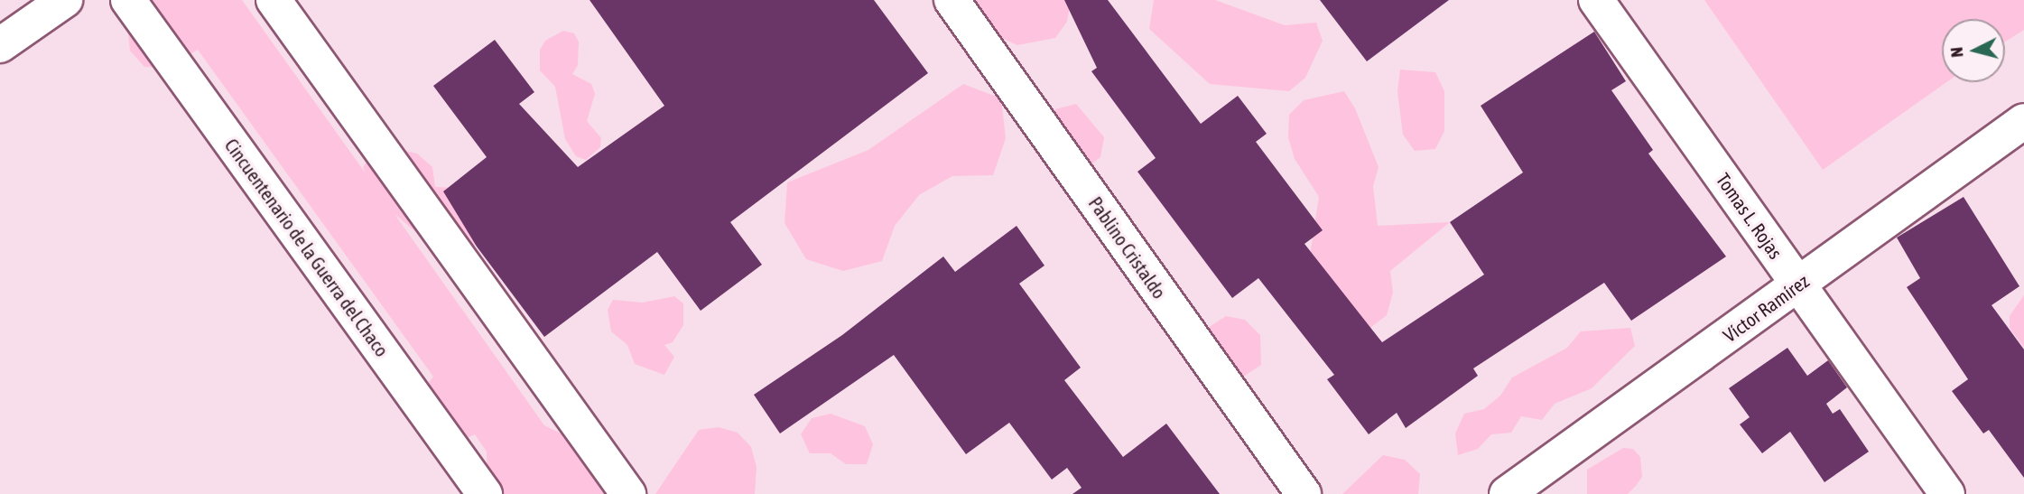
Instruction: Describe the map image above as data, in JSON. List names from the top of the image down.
{
  "streets": {
    "street": [
      "Tomas L. Rojas",
      "Cincuentenario de la Guerra del Chaco",
      "Pablino Cristaldo",
      "Víctor Ramírez"
    ]
  },
  "crossings": [
    ["Tomas L. Rojas", "Víctor Ramírez"]
  ],
  "north": "left"
}
